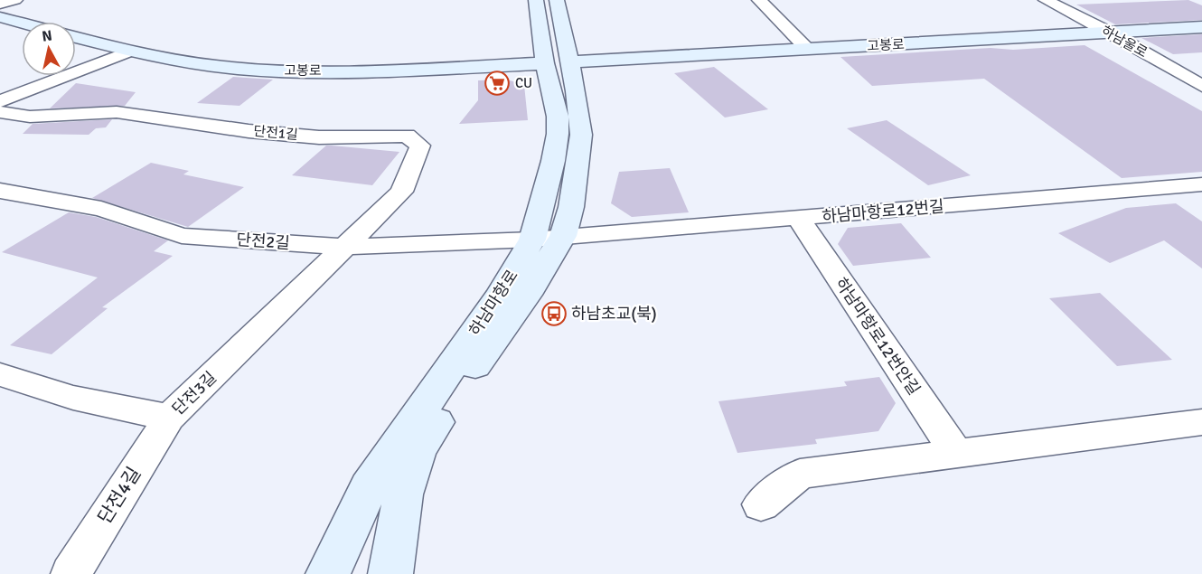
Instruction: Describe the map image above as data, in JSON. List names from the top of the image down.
{
  "streets": {
    "street": [
      "하남울로",
      "고봉로",
      "단전1길",
      "하남마항로12번길",
      "단전2길",
      "하남마항로",
      "하남마항로12번안길",
      "단전3길",
      "단전4길"
    ]
  },
  "crossings": [
    ["하남울로", "고봉로"],
    ["고봉로", "하남마항로"],
    ["단전1길", "단전2길"],
    ["단전1길", "단전3길"],
    ["하남마항로12번길", "단전2길"],
    ["하남마항로12번길", "하남마항로"],
    ["하남마항로12번길", "하남마항로12번안길"],
    ["단전2길", "하남마항로"],
    ["단전2길", "단전3길"],
    ["단전3길", "단전4길"]
  ],
  "places": {
    "supermarket": ["CU"],
    "bus stop": ["하남초교(북)"]
  },
  "north": "top"
}
